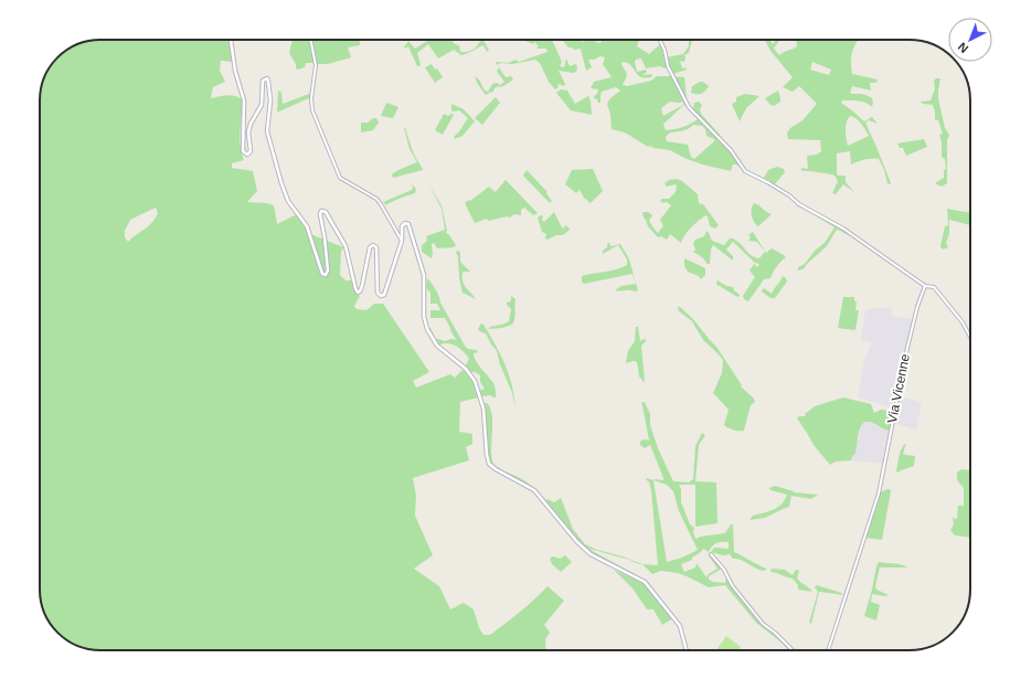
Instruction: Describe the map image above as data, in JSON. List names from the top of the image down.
{
  "streets": {
    "street": ["Via Vicenne"]
  },
  "north": "bottom left"
}
